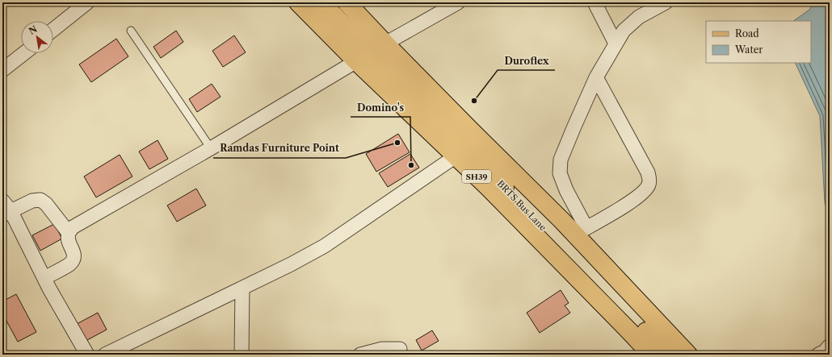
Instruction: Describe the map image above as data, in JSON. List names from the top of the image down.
{
  "streets": {
    "main road": ["SH39", "BRTS Bus Lane"]
  },
  "places": ["Duroflex", "Ramdas Furniture Point", "Domino's"],
  "legend": ["Road", "Water"],
  "north": "top left"
}
